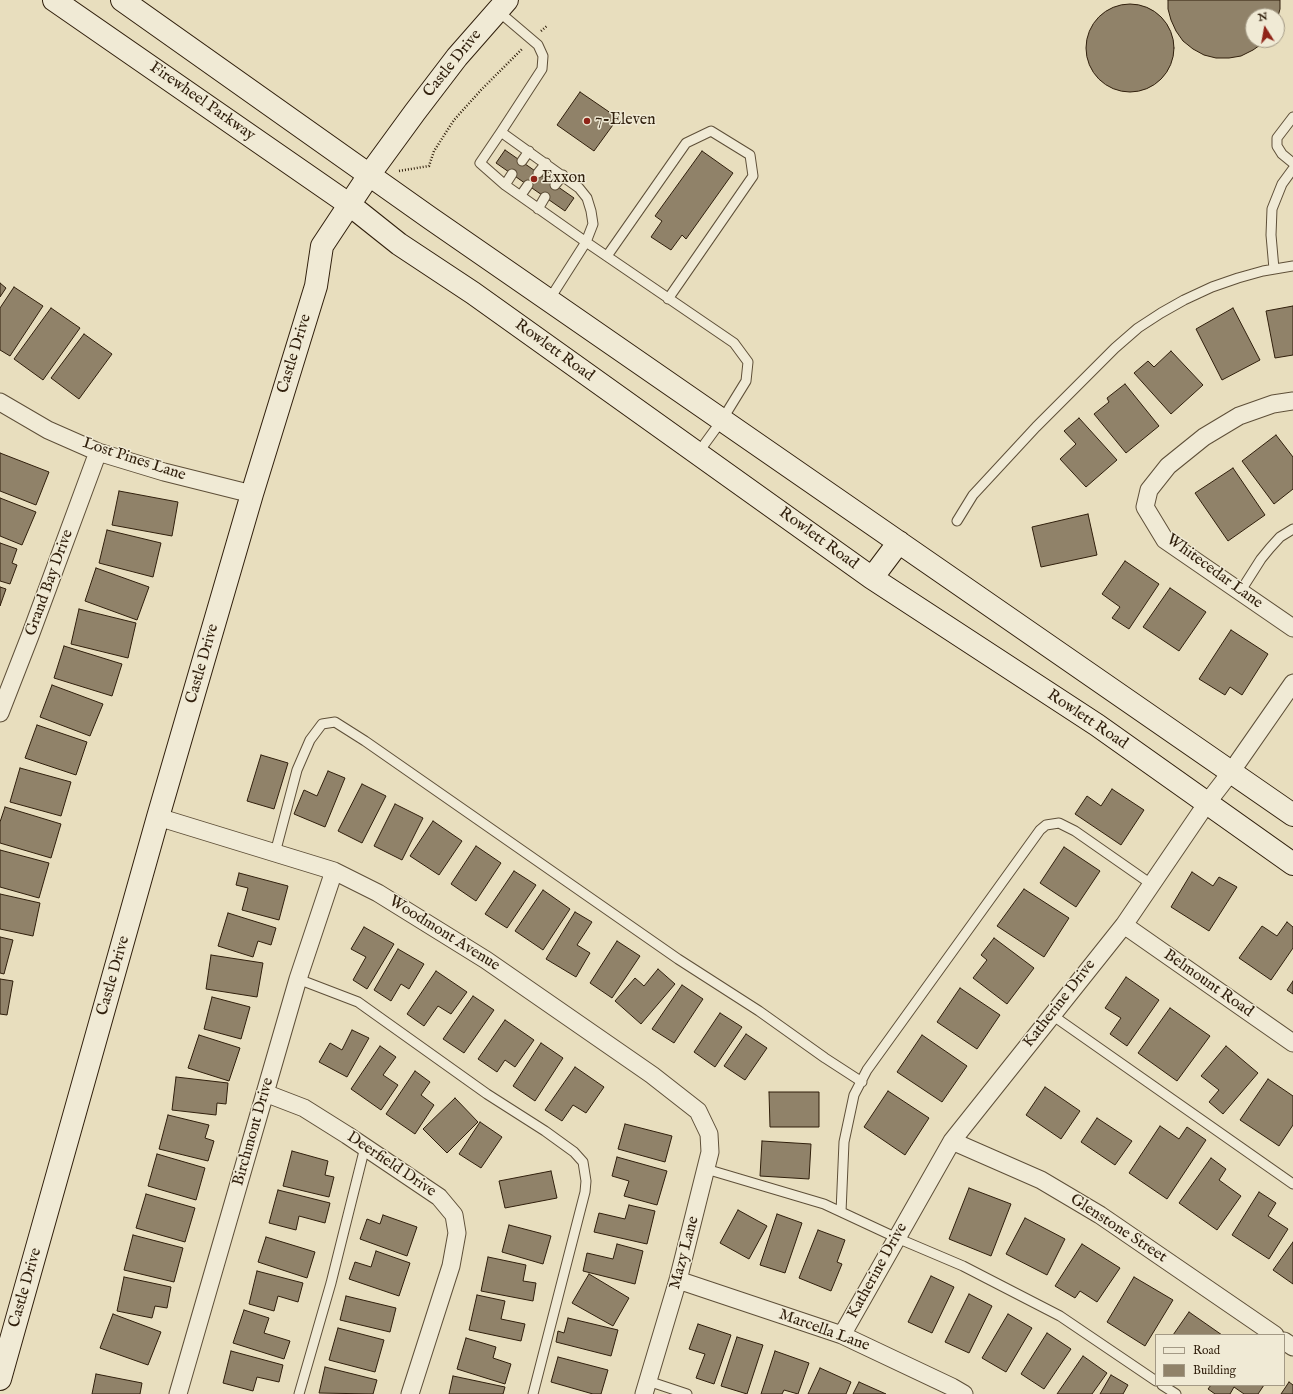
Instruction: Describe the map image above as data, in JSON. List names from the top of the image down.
{
  "streets": {
    "main road": ["Castle Drive", "Firewheel Parkway", "Rowlett Road"],
    "street": [
      "Lost Pines Lane",
      "Whitecedar Lane",
      "Grand Bay Drive",
      "Woodmont Avenue",
      "Belmount Road",
      "Katherine Drive",
      "Birchmont Drive",
      "Deerfield Drive",
      "Glenstone Street",
      "Mazy Lane",
      "Marcella Lane"
    ]
  },
  "crossings": [
    ["Castle Drive", "Firewheel Parkway"],
    ["Castle Drive", "Rowlett Road"],
    ["Castle Drive", "Lost Pines Lane"],
    ["Castle Drive", "Woodmont Avenue"],
    ["Firewheel Parkway", "Rowlett Road"],
    ["Rowlett Road", "Katherine Drive"],
    ["Lost Pines Lane", "Grand Bay Drive"],
    ["Woodmont Avenue", "Birchmont Drive"],
    ["Woodmont Avenue", "Mazy Lane"],
    ["Belmount Road", "Katherine Drive"],
    ["Katherine Drive", "Glenstone Street"],
    ["Katherine Drive", "Marcella Lane"],
    ["Birchmont Drive", "Deerfield Drive"],
    ["Mazy Lane", "Marcella Lane"]
  ],
  "places": ["7-Eleven", "Exxon"],
  "legend": ["Road", "Building"],
  "north": "top"
}
